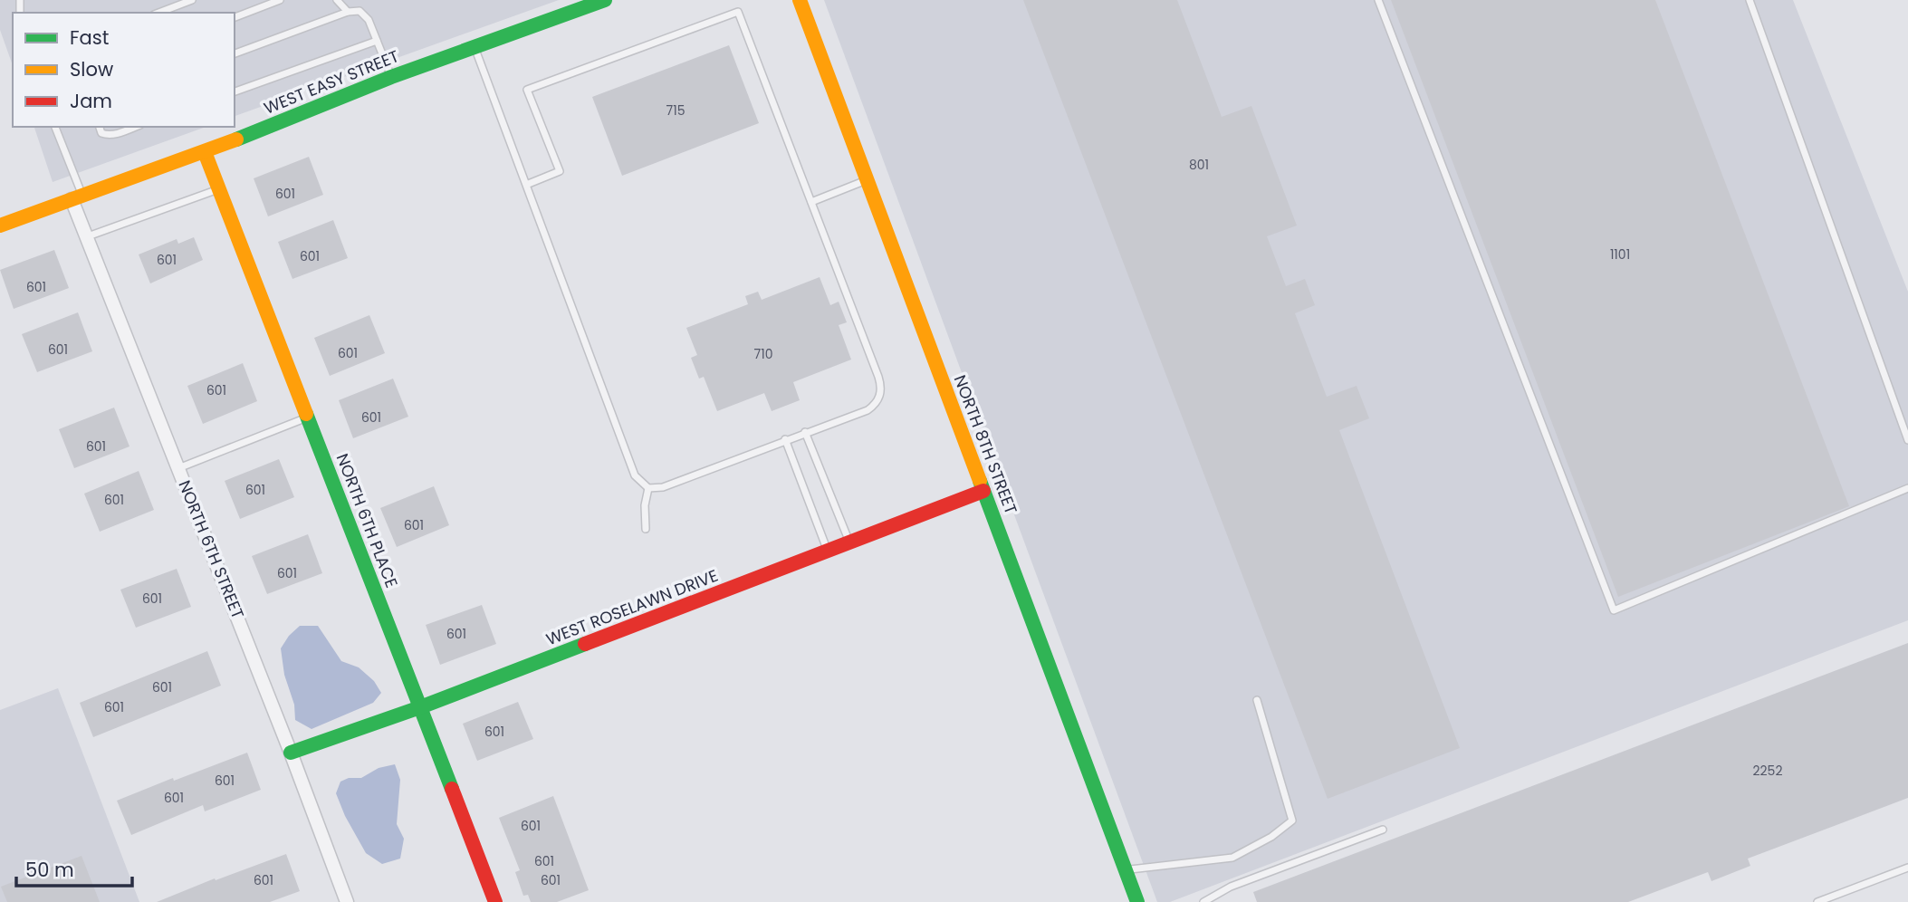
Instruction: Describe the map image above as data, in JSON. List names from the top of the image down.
{
  "streets": {
    "street": [
      "WEST EASY STREET",
      "NORTH 8TH STREET",
      "NORTH 6TH PLACE",
      "NORTH 6TH STREET",
      "WEST ROSELAWN DRIVE"
    ]
  },
  "crossings": [
    ["WEST EASY STREET", "NORTH 6TH PLACE"],
    ["WEST EASY STREET", "NORTH 6TH STREET"],
    ["NORTH 8TH STREET", "WEST ROSELAWN DRIVE"],
    ["NORTH 6TH PLACE", "WEST ROSELAWN DRIVE"],
    ["NORTH 6TH STREET", "WEST ROSELAWN DRIVE"]
  ],
  "house_numbers": [
    "715",
    "801",
    "601",
    "1101",
    "601",
    "601",
    "601",
    "601",
    "601",
    "710",
    "601",
    "601",
    "601",
    "601",
    "601",
    "601",
    "601",
    "601",
    "601",
    "601",
    "601",
    "601",
    "2252",
    "601",
    "601",
    "601",
    "601",
    "601",
    "601"
  ],
  "legend": ["Fast", "Slow", "Jam"],
  "scale_bar": "50 m"
}
